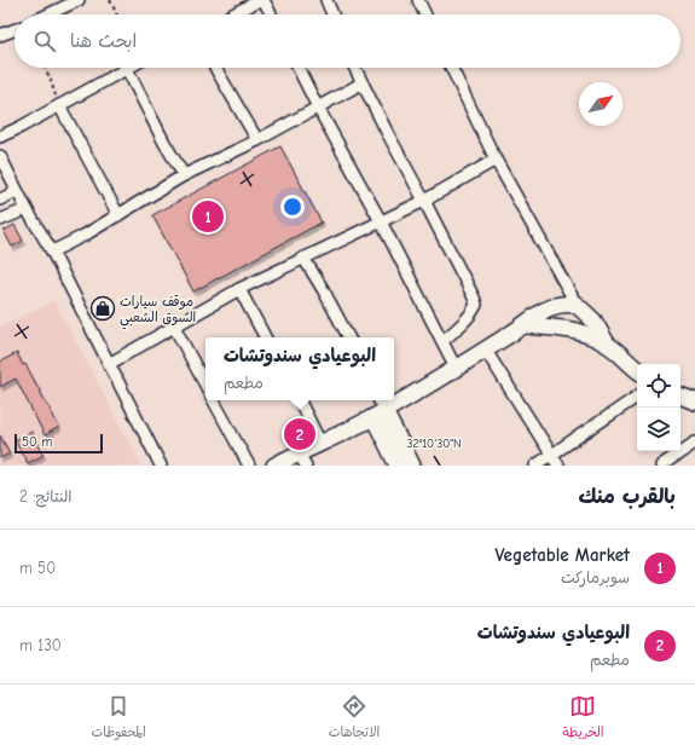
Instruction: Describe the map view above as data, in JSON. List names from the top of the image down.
{
  "places": {
    "shop": ["موقف سيارات السوق الشعبي"]
  },
  "scale_bar": "50 m",
  "north": "top right",
  "page": {
    "search": "ابحث هنا",
    "pins": ["1", "2"],
    "popup": ["البوعيادي سندوتشات", "مطعم"],
    "scale": "50 m",
    "heading": ["بالقرب منك", "النتائج: 2"],
    "list": [
      {
        "mark": "1",
        "name": "Vegetable Market",
        "note": "سوبرماركت",
        "value": "50 m"
      },
      {
        "mark": "2",
        "name": "البوعيادي سندوتشات",
        "note": "مطعم",
        "value": "130 m"
      }
    ],
    "nav": ["الخريطة", "الاتجاهات", "المحفوظات"]
  },
  "coordinates": ["32°10'30\"N"]
}
